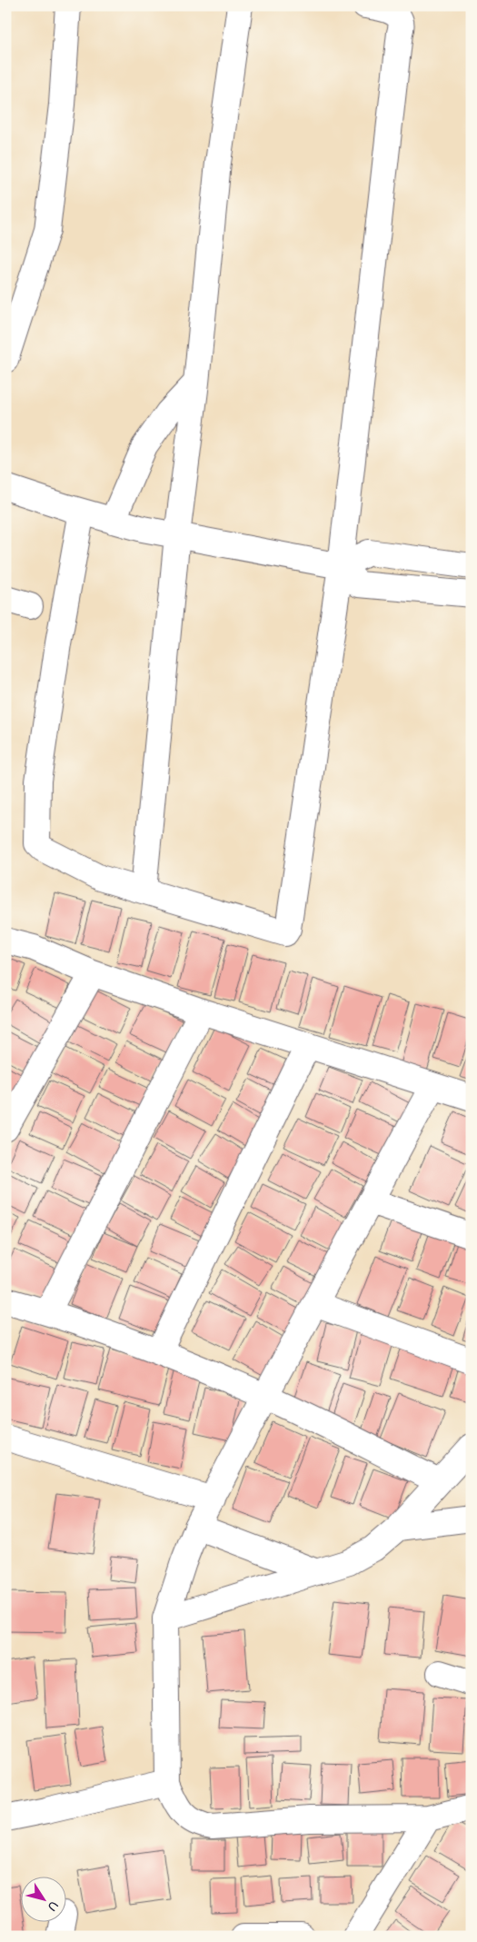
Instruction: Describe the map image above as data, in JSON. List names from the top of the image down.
{
  "north": "bottom right"
}
